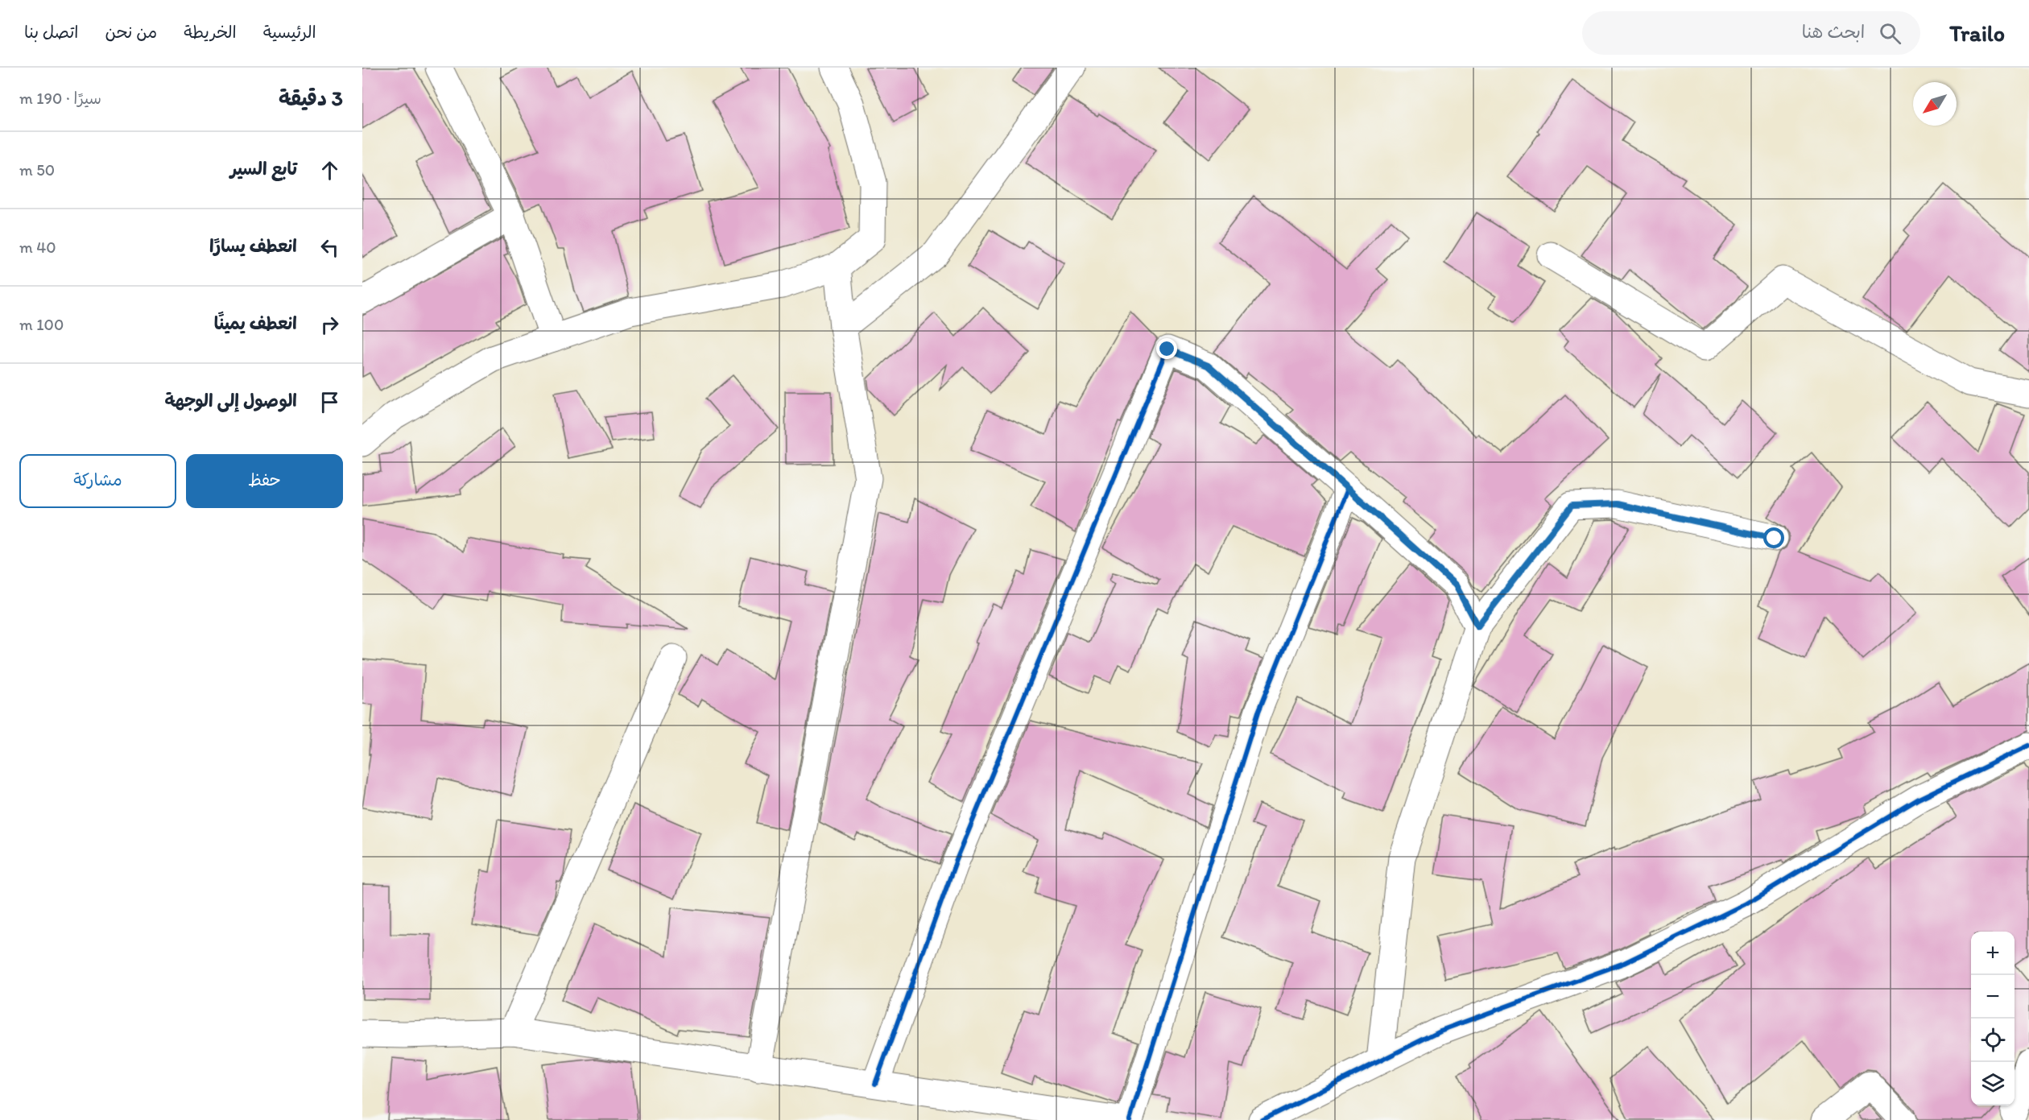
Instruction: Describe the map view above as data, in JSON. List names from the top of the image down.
{
  "north": "bottom left",
  "page": {
    "header": "Trailo",
    "search": "ابحث هنا",
    "nav": [
      "الرئيسية",
      "الخريطة",
      "من نحن",
      "اتصل بنا"
    ],
    "heading": ["3 دقيقة", "سيرًا · 190 m"],
    "list": [
      ["تابع السير", "50 m"],
      ["انعطف يسارًا", "40 m"],
      ["انعطف يمينًا", "100 m"],
      "الوصول إلى الوجهة"
    ],
    "buttons": ["حفظ", "مشاركة"],
    "map_buttons": ["+", "−"]
  }
}
